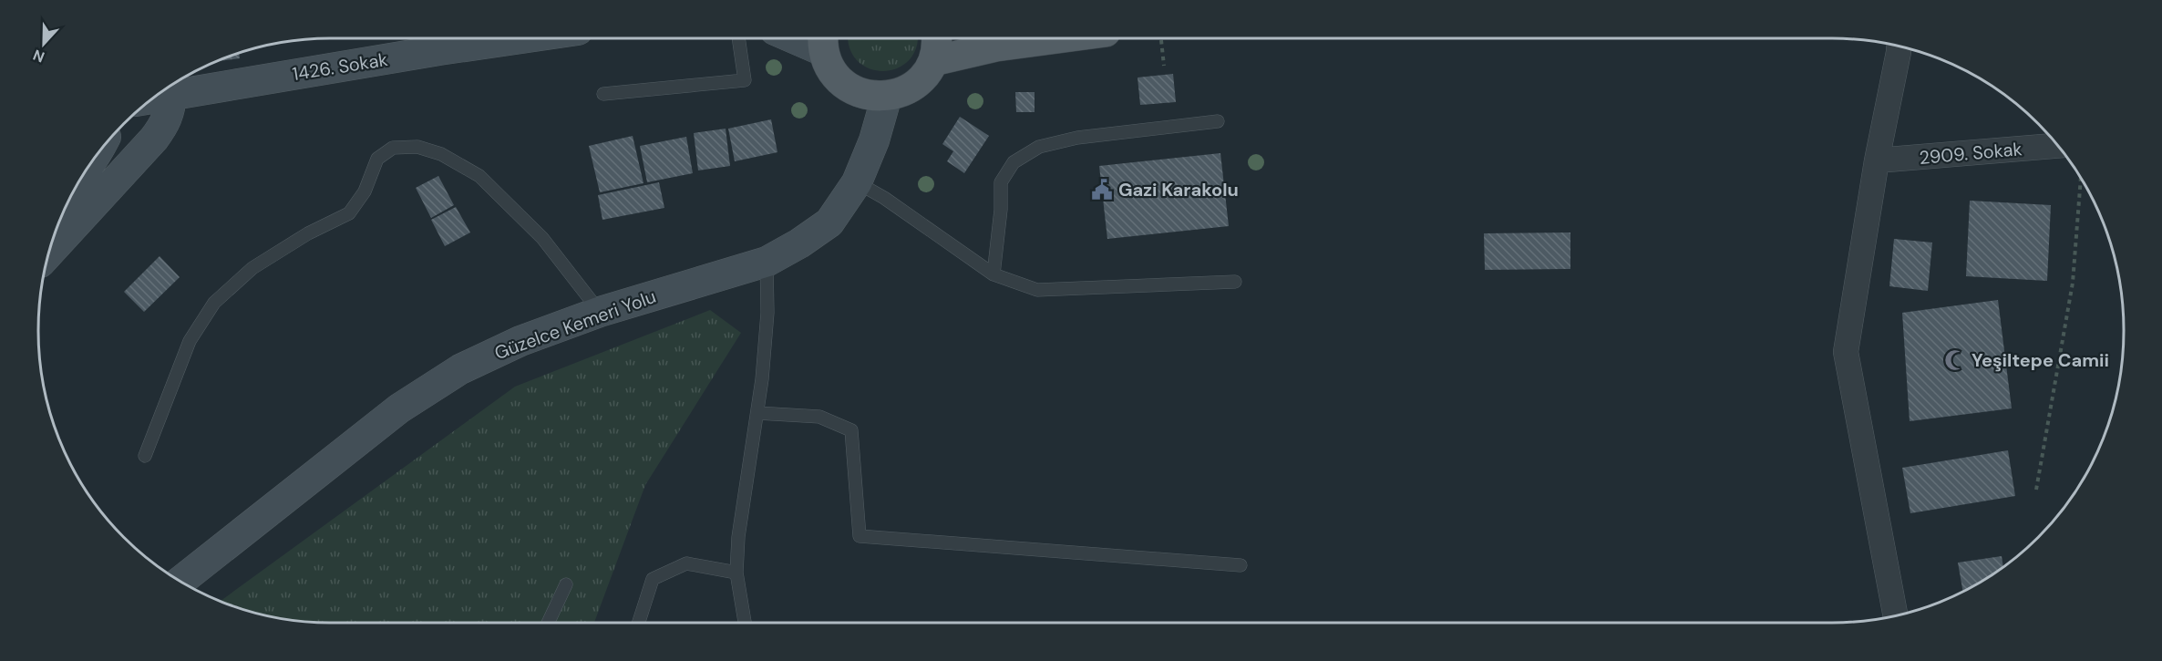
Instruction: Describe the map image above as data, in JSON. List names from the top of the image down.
{
  "streets": {
    "main road": ["1426. Sokak", "Güzelce Kemeri Yolu"],
    "street": ["2909. Sokak"]
  },
  "places": {
    "public building": ["Gazi Karakolu"],
    "mosque": ["Yeşiltepe Camii"]
  },
  "north": "bottom"
}
